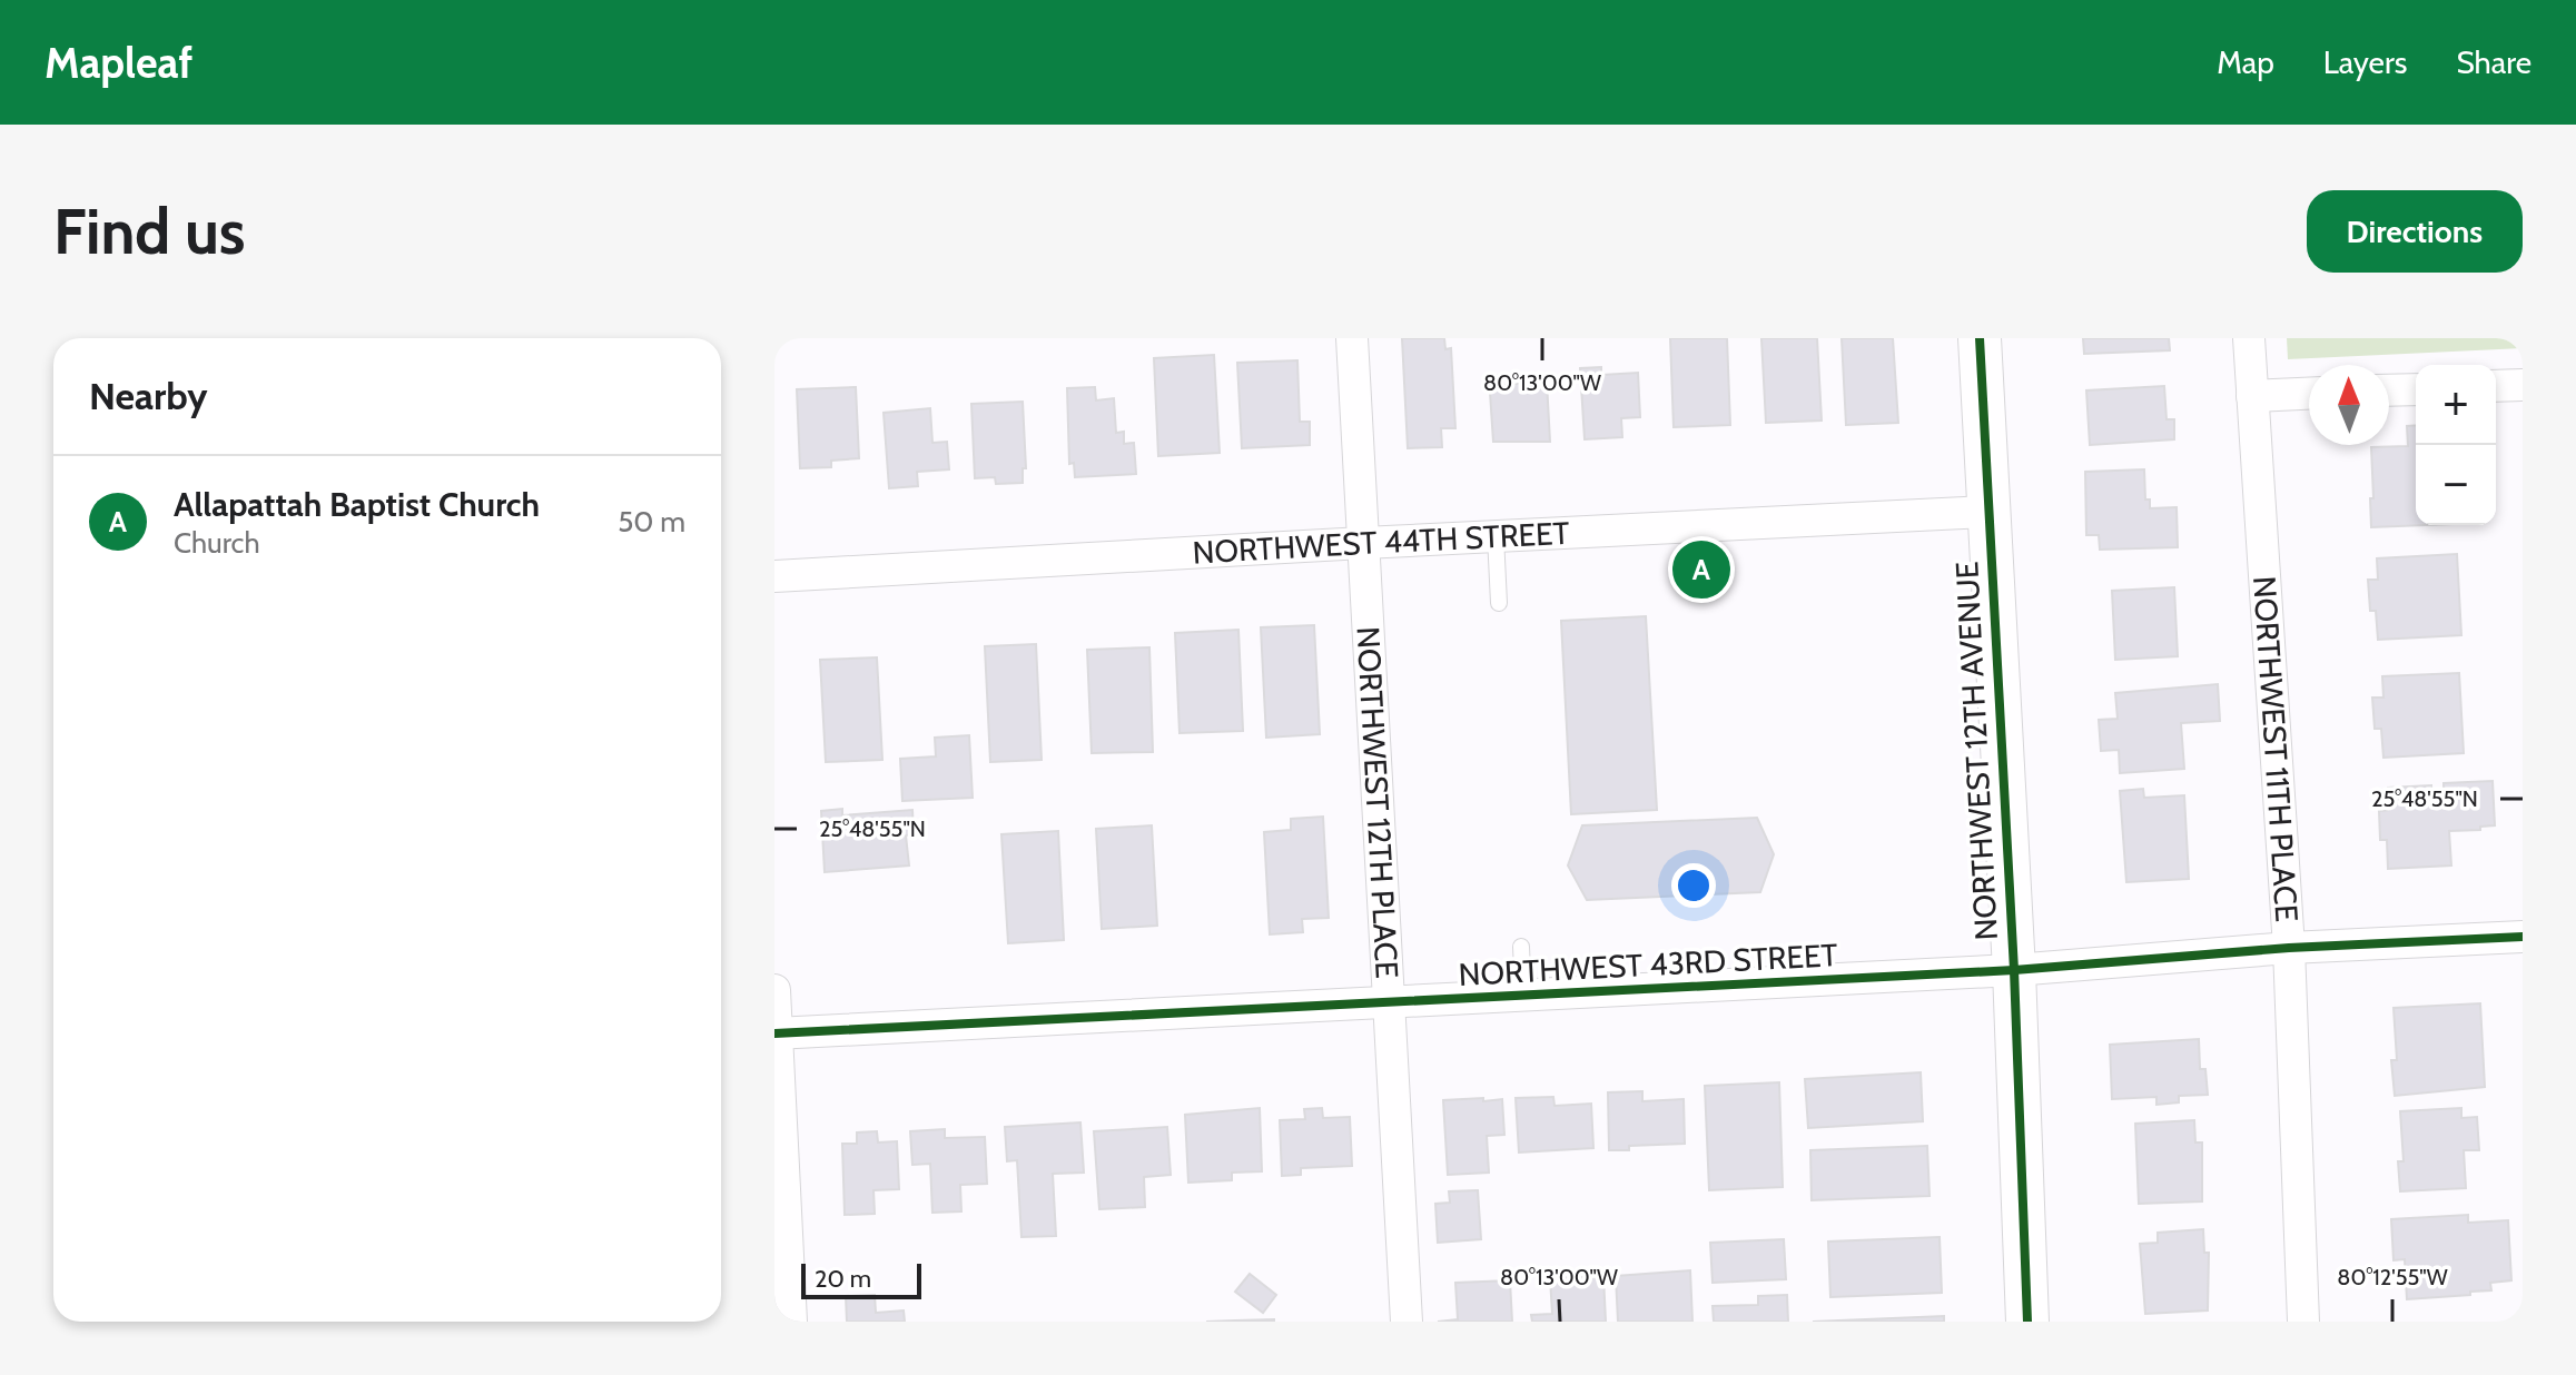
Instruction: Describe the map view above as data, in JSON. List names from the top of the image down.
{
  "streets": {
    "main road": ["NORTHWEST 12TH AVENUE"],
    "street": [
      "NORTHWEST 44TH STREET",
      "NORTHWEST 11TH PLACE",
      "NORTHWEST 12TH PLACE",
      "NORTHWEST 43RD STREET"
    ]
  },
  "crossings": [
    ["NORTHWEST 44TH STREET", "NORTHWEST 12TH AVENUE"],
    ["NORTHWEST 44TH STREET", "NORTHWEST 12TH PLACE"],
    ["NORTHWEST 11TH PLACE", "NORTHWEST 43RD STREET"],
    ["NORTHWEST 12TH AVENUE", "NORTHWEST 43RD STREET"],
    ["NORTHWEST 12TH PLACE", "NORTHWEST 43RD STREET"]
  ],
  "scale_bar": "20 m",
  "north": "top",
  "page": {
    "header": "Mapleaf",
    "nav": ["Map", "Layers", "Share"],
    "buttons": "Directions",
    "title": "Find us",
    "heading": "Nearby",
    "map_buttons": ["+", "−"],
    "list": [
      {
        "mark": "A",
        "name": "Allapattah Baptist Church",
        "note": "Church",
        "value": "50 m"
      }
    ],
    "pins": "A",
    "scale": "20 m"
  },
  "coordinates": ["80°13'00\"W", "25°48'55\"N", "80°12'55\"W"]
}
